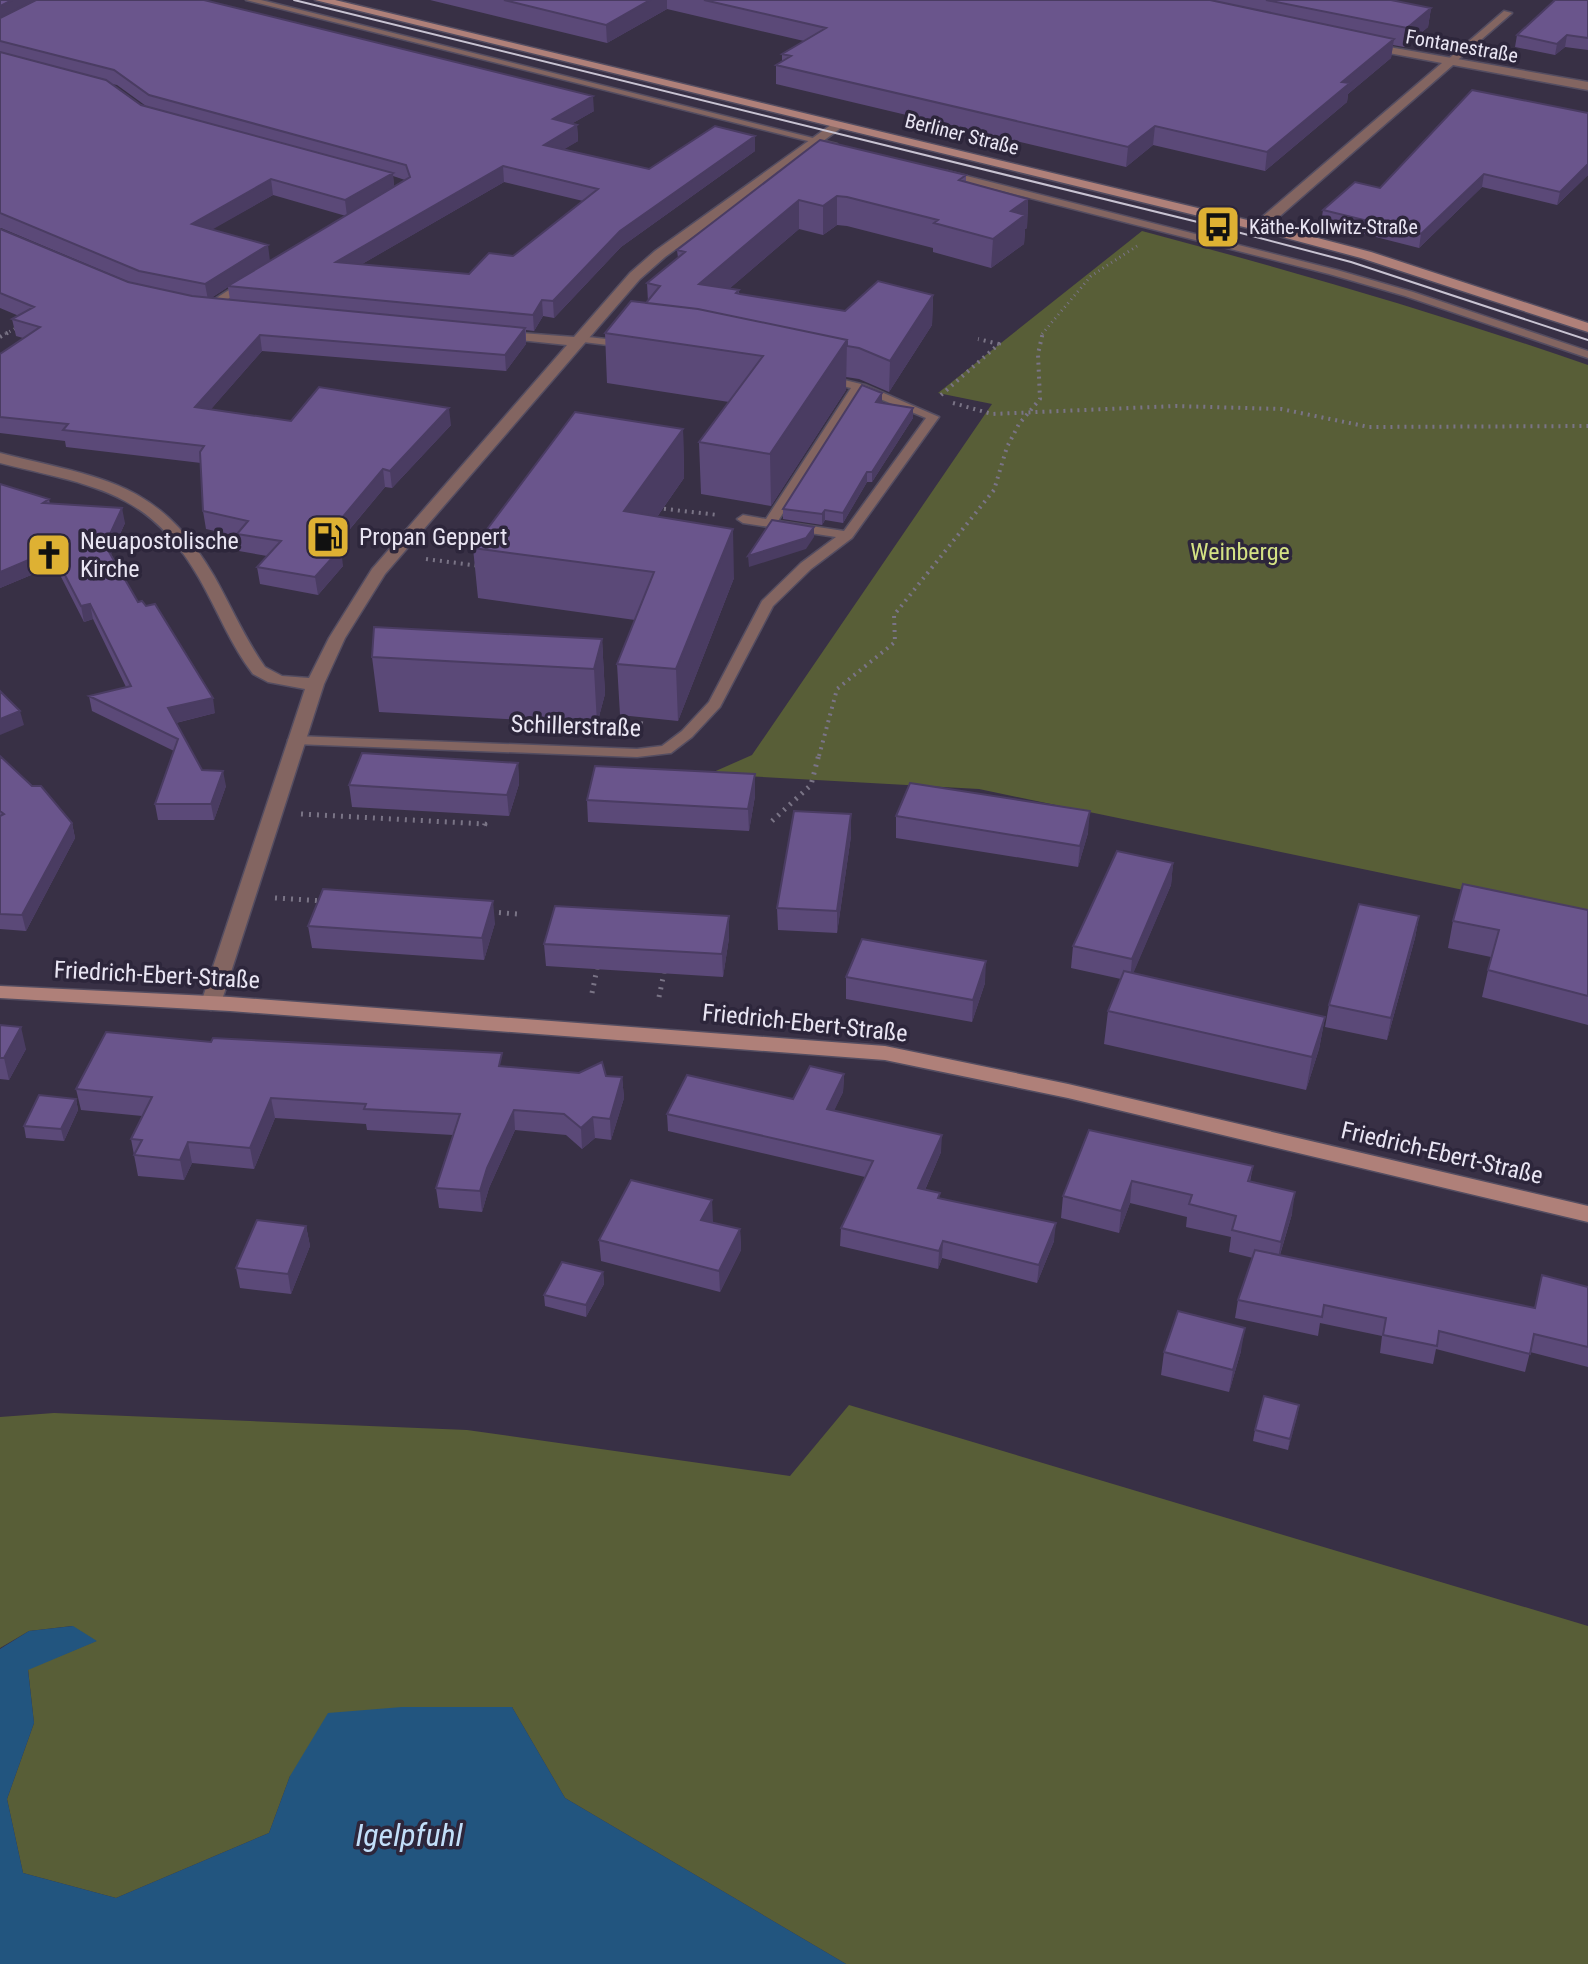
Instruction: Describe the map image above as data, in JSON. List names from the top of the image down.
{
  "streets": {
    "street": ["Fontanestraße", "Berliner Straße", "Friedrich-Ebert-Straße"],
    "lane": ["Schillerstraße"]
  },
  "water": ["Igelpfuhl"],
  "parks": ["Weinberge"],
  "places": {
    "bus stop": ["Käthe-Kollwitz-Straße"],
    "fuel station": ["Propan Geppert"],
    "church": ["Neuapostolische Kirche"]
  }
}
